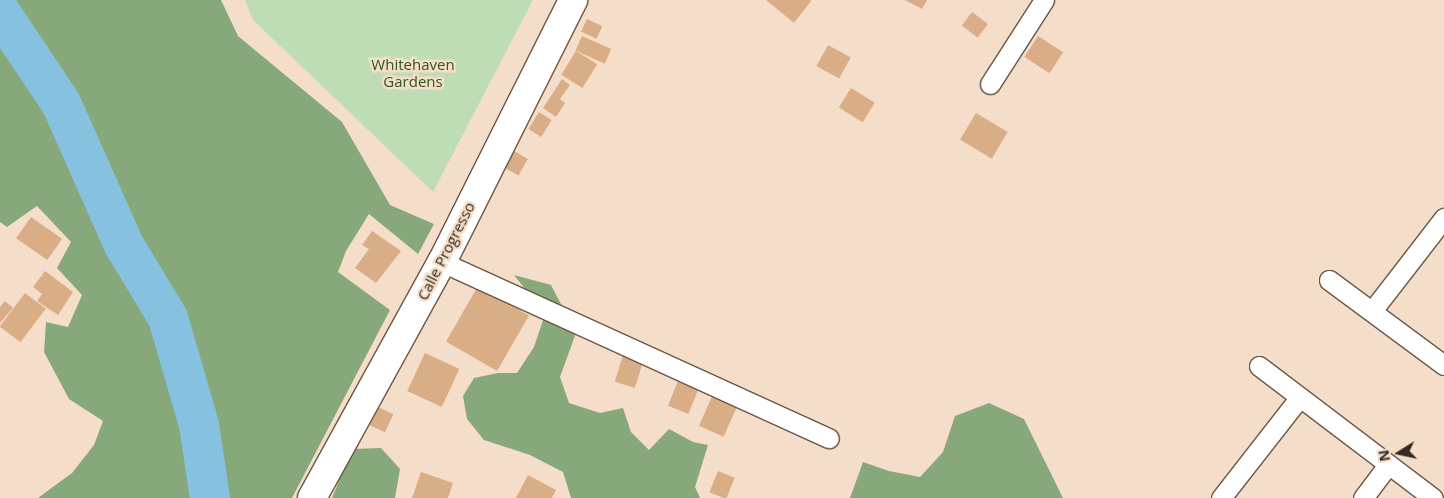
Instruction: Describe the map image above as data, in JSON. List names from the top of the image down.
{
  "streets": {
    "main road": ["Calle Progresso"]
  },
  "parks": ["Whitehaven Gardens"],
  "north": "left"
}
